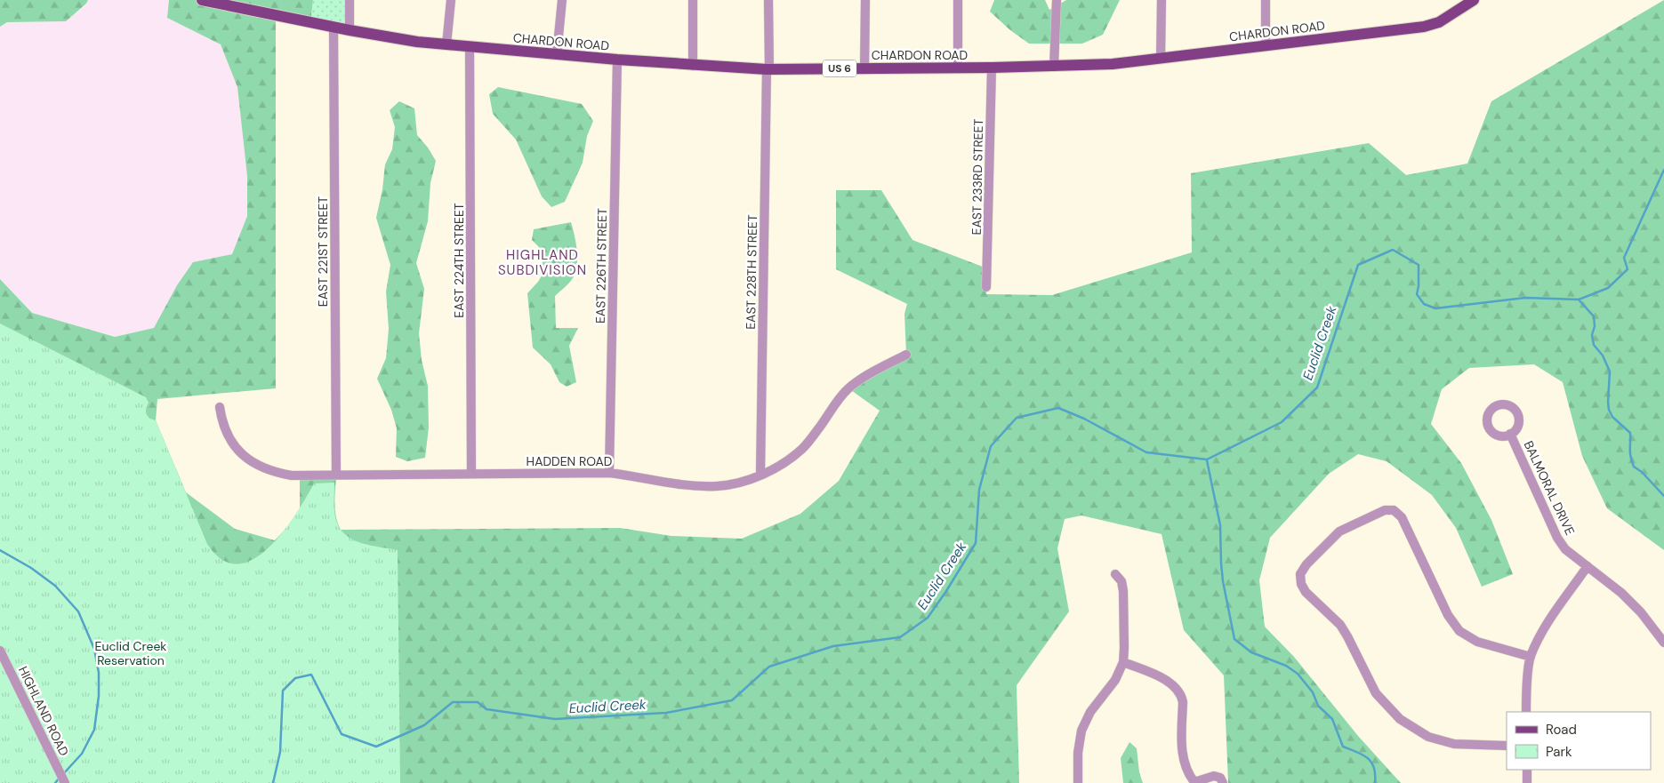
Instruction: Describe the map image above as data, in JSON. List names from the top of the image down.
{
  "streets": {
    "main road": ["CHARDON ROAD", "US 6"],
    "street": [
      "EAST 233RD STREET",
      "EAST 221ST STREET",
      "EAST 224TH STREET",
      "EAST 226TH STREET",
      "EAST 228TH STREET",
      "HADDEN ROAD",
      "BALMORAL DRIVE",
      "HIGHLAND ROAD"
    ]
  },
  "crossings": [
    ["CHARDON ROAD", "EAST 233RD STREET"],
    ["CHARDON ROAD", "EAST 221ST STREET"],
    ["CHARDON ROAD", "EAST 224TH STREET"],
    ["CHARDON ROAD", "EAST 226TH STREET"],
    ["CHARDON ROAD", "EAST 228TH STREET"],
    ["EAST 221ST STREET", "HADDEN ROAD"],
    ["EAST 224TH STREET", "HADDEN ROAD"],
    ["EAST 226TH STREET", "HADDEN ROAD"],
    ["EAST 228TH STREET", "HADDEN ROAD"]
  ],
  "districts": ["HIGHLAND SUBDIVISION"],
  "water": ["Euclid Creek"],
  "parks": ["Euclid Creek Reservation"],
  "legend": ["Road", "Park"]
}
